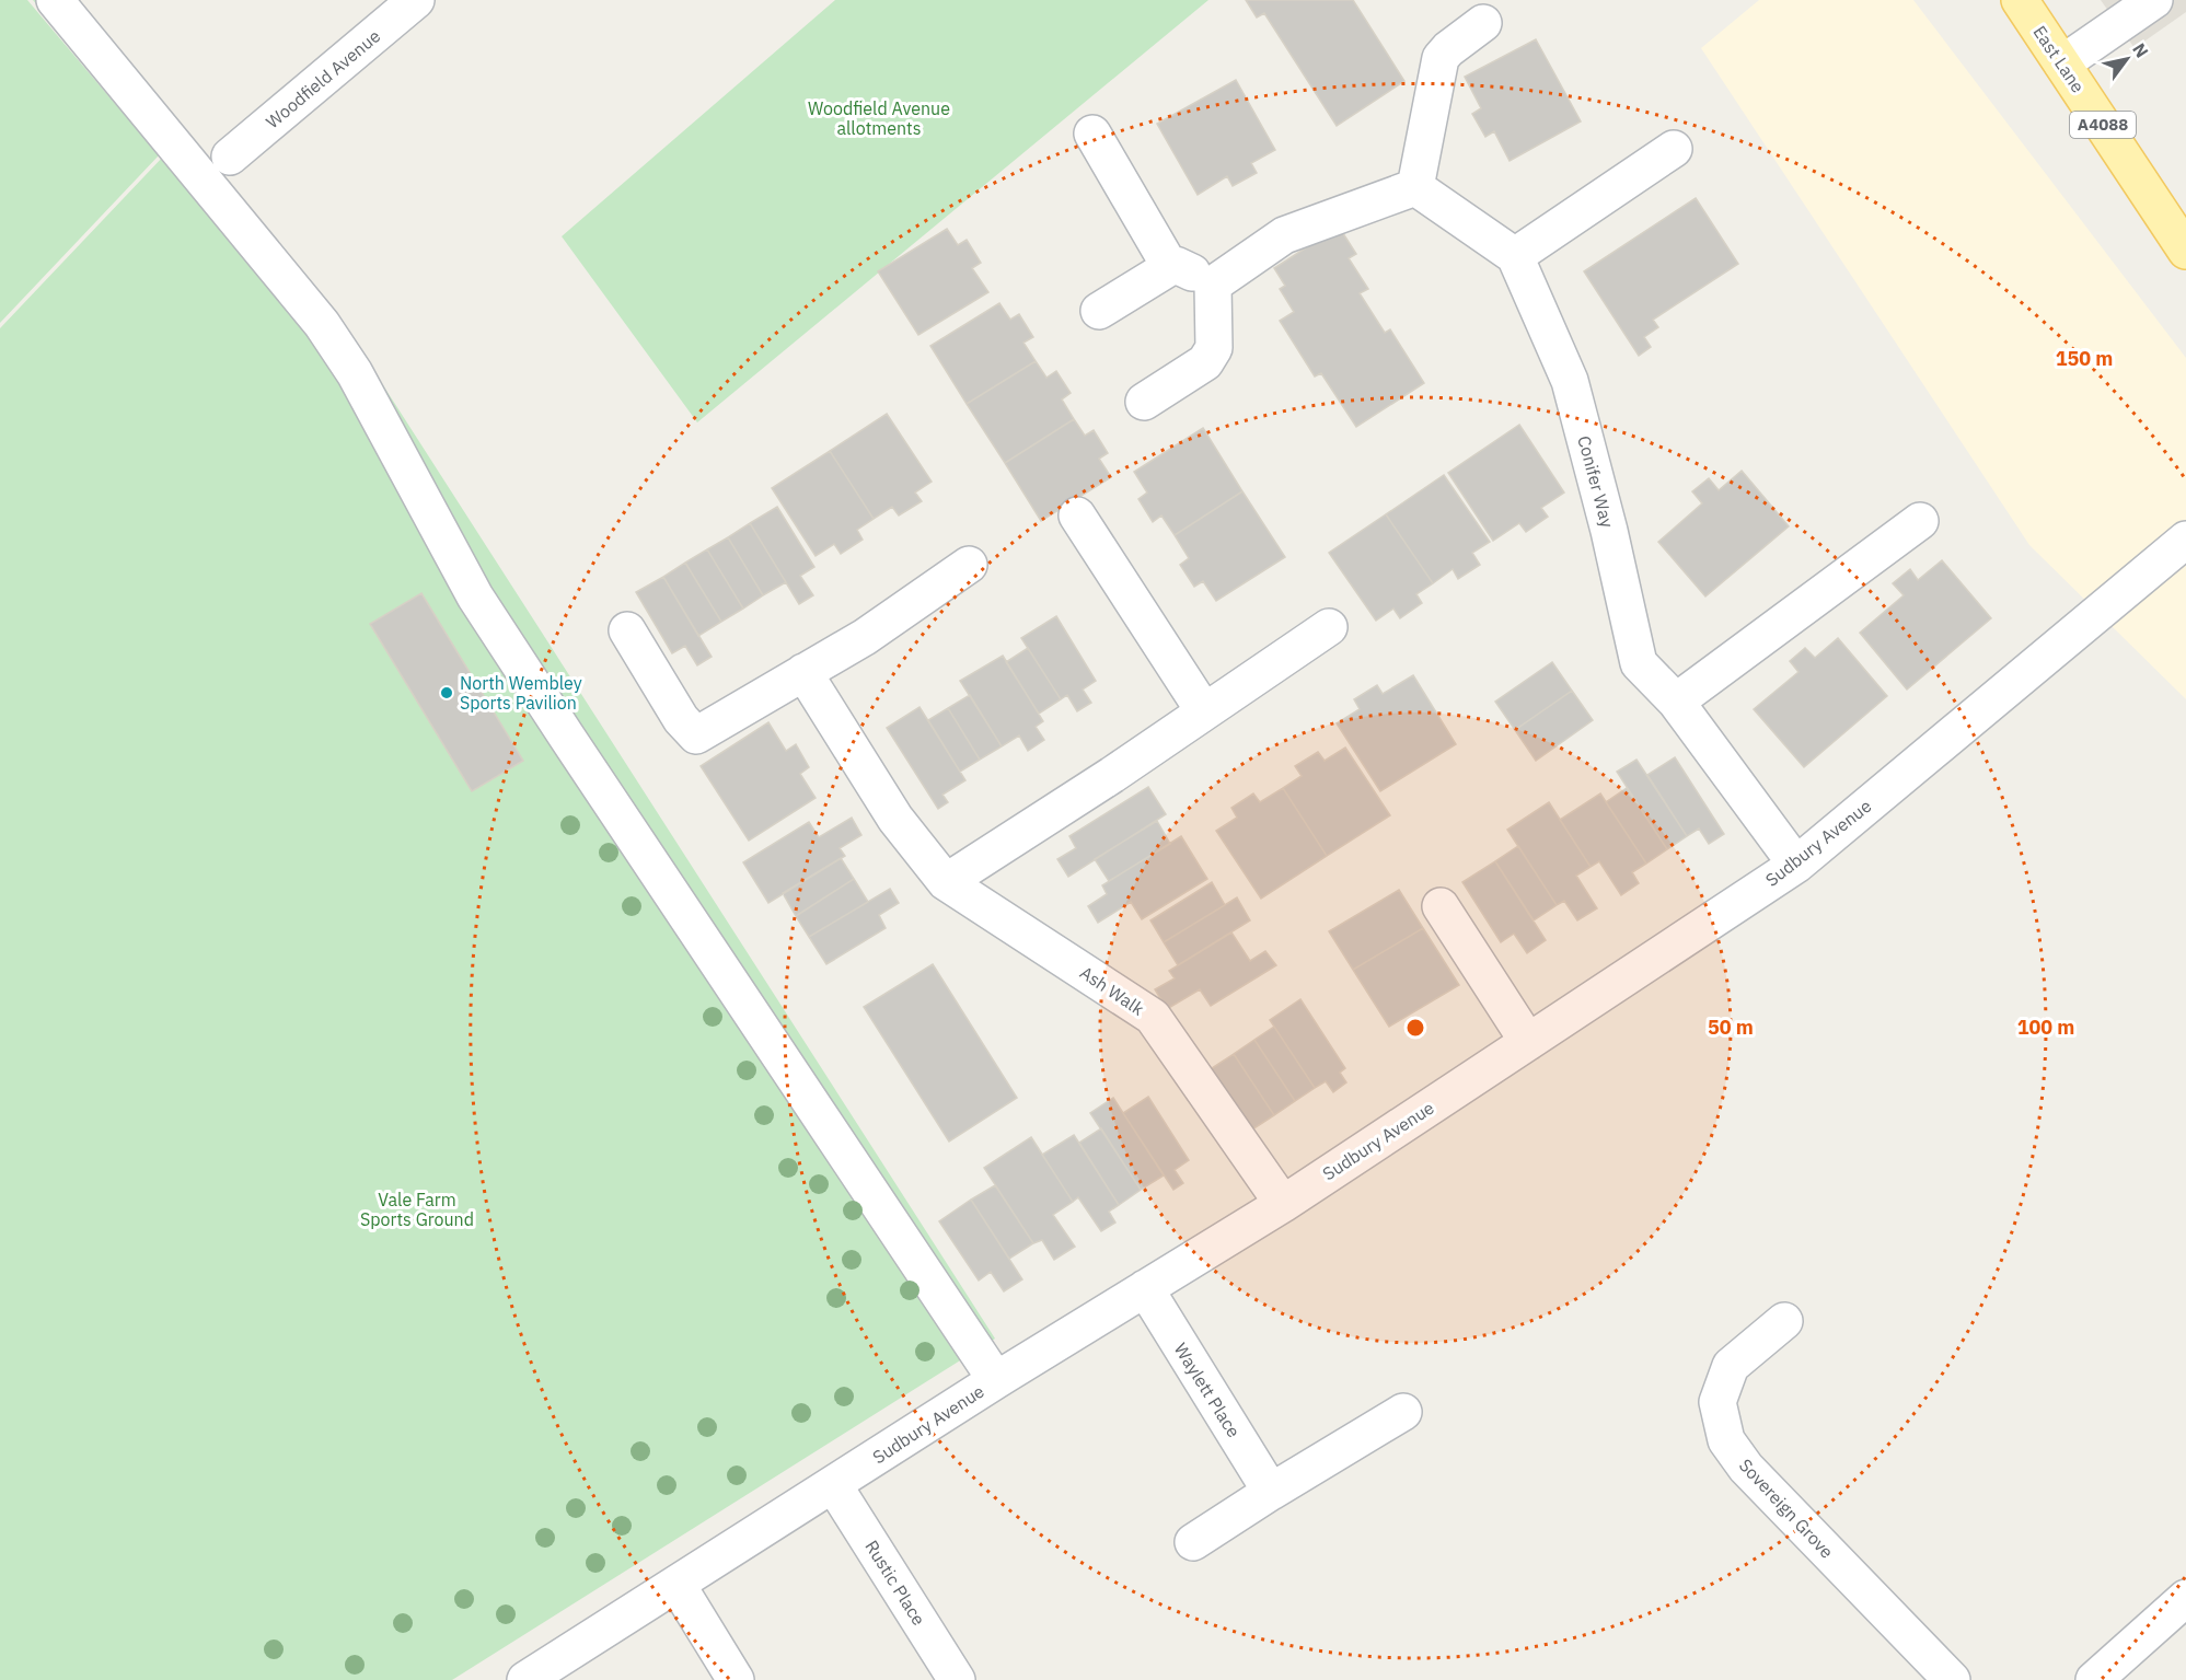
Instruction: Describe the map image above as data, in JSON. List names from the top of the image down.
{
  "streets": {
    "main road": ["East Lane", "A4088"],
    "street": [
      "Woodfield Avenue",
      "Conifer Way",
      "Sudbury Avenue",
      "Ash Walk",
      "Waylett Place",
      "Sovereign Grove",
      "Rustic Place"
    ]
  },
  "crossings": [
    ["Conifer Way", "Sudbury Avenue"],
    ["Sudbury Avenue", "Ash Walk"],
    ["Sudbury Avenue", "Waylett Place"],
    ["Sudbury Avenue", "Rustic Place"]
  ],
  "parks": ["Woodfield Avenue allotments", "Vale Farm Sports Ground"],
  "places": ["North Wembley Sports Pavilion"],
  "north": "top right",
  "rings": ["150 m", "50 m", "100 m"]
}
